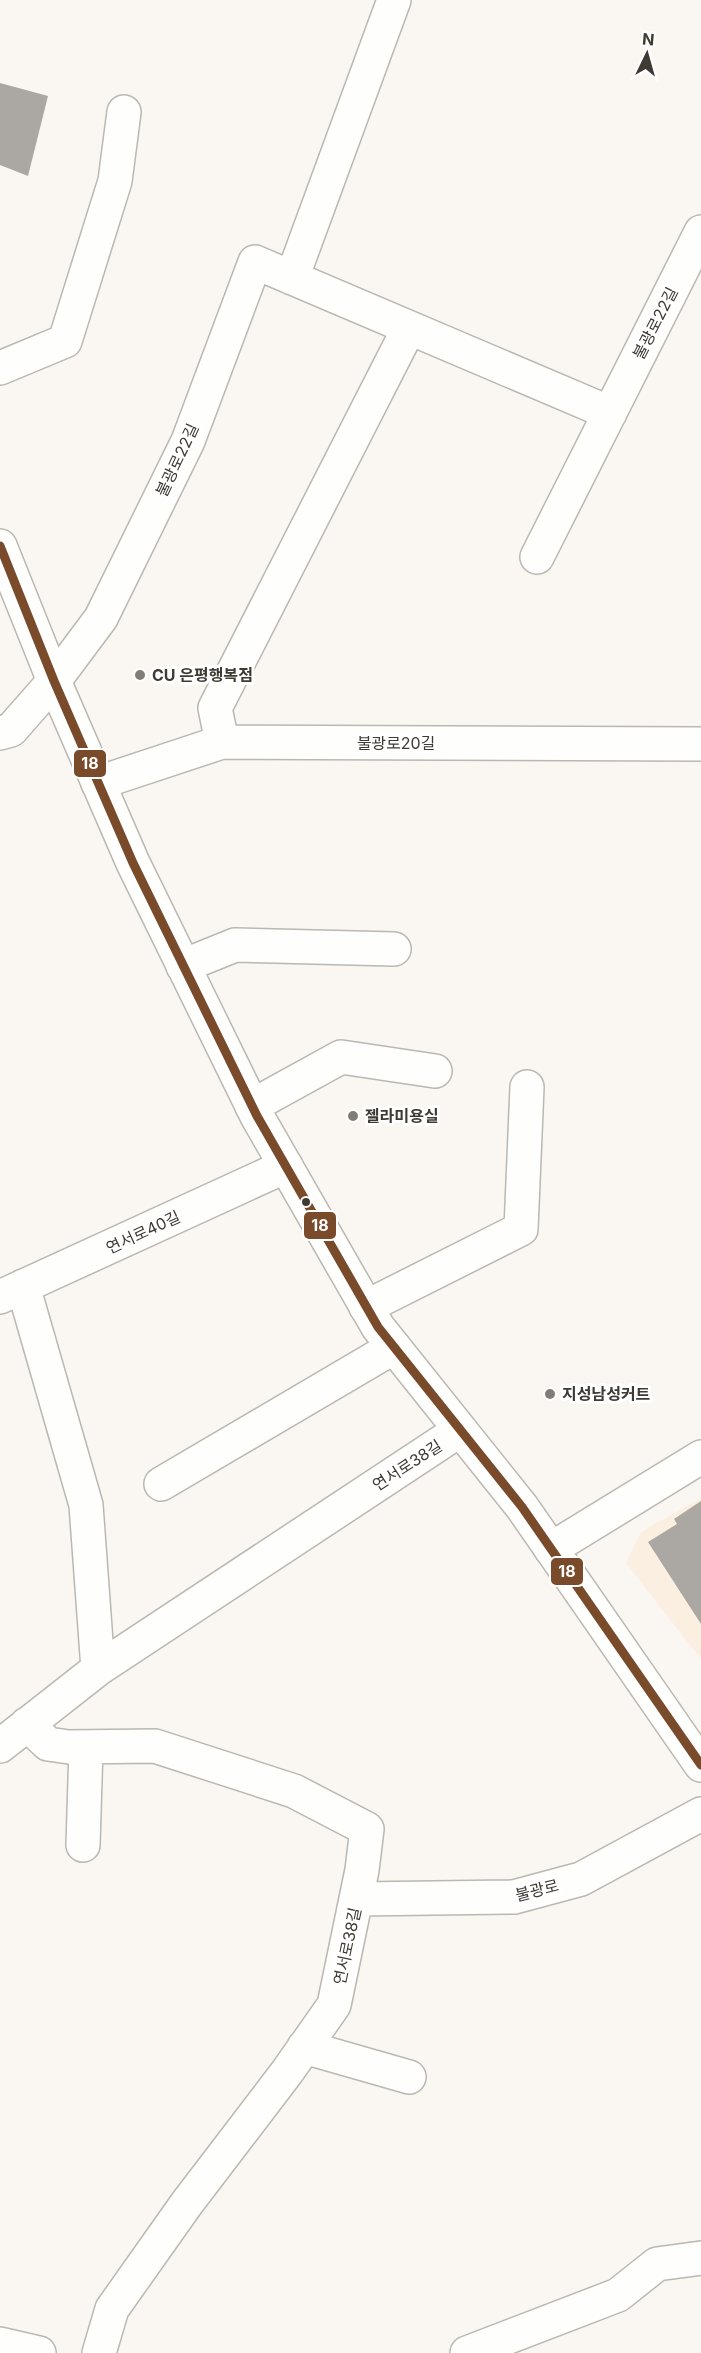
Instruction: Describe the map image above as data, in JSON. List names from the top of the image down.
{
  "streets": {
    "street": [
      "불광로22길",
      "불광로20길",
      "연서로40길",
      "연서로38길",
      "불광로"
    ]
  },
  "crossings": [
    ["연서로38길", "불광로"]
  ],
  "places": ["CU 은평행복점", "젤라미용실", "지성남성커트"],
  "lines": ["transit line 18"],
  "north": "top"
}
